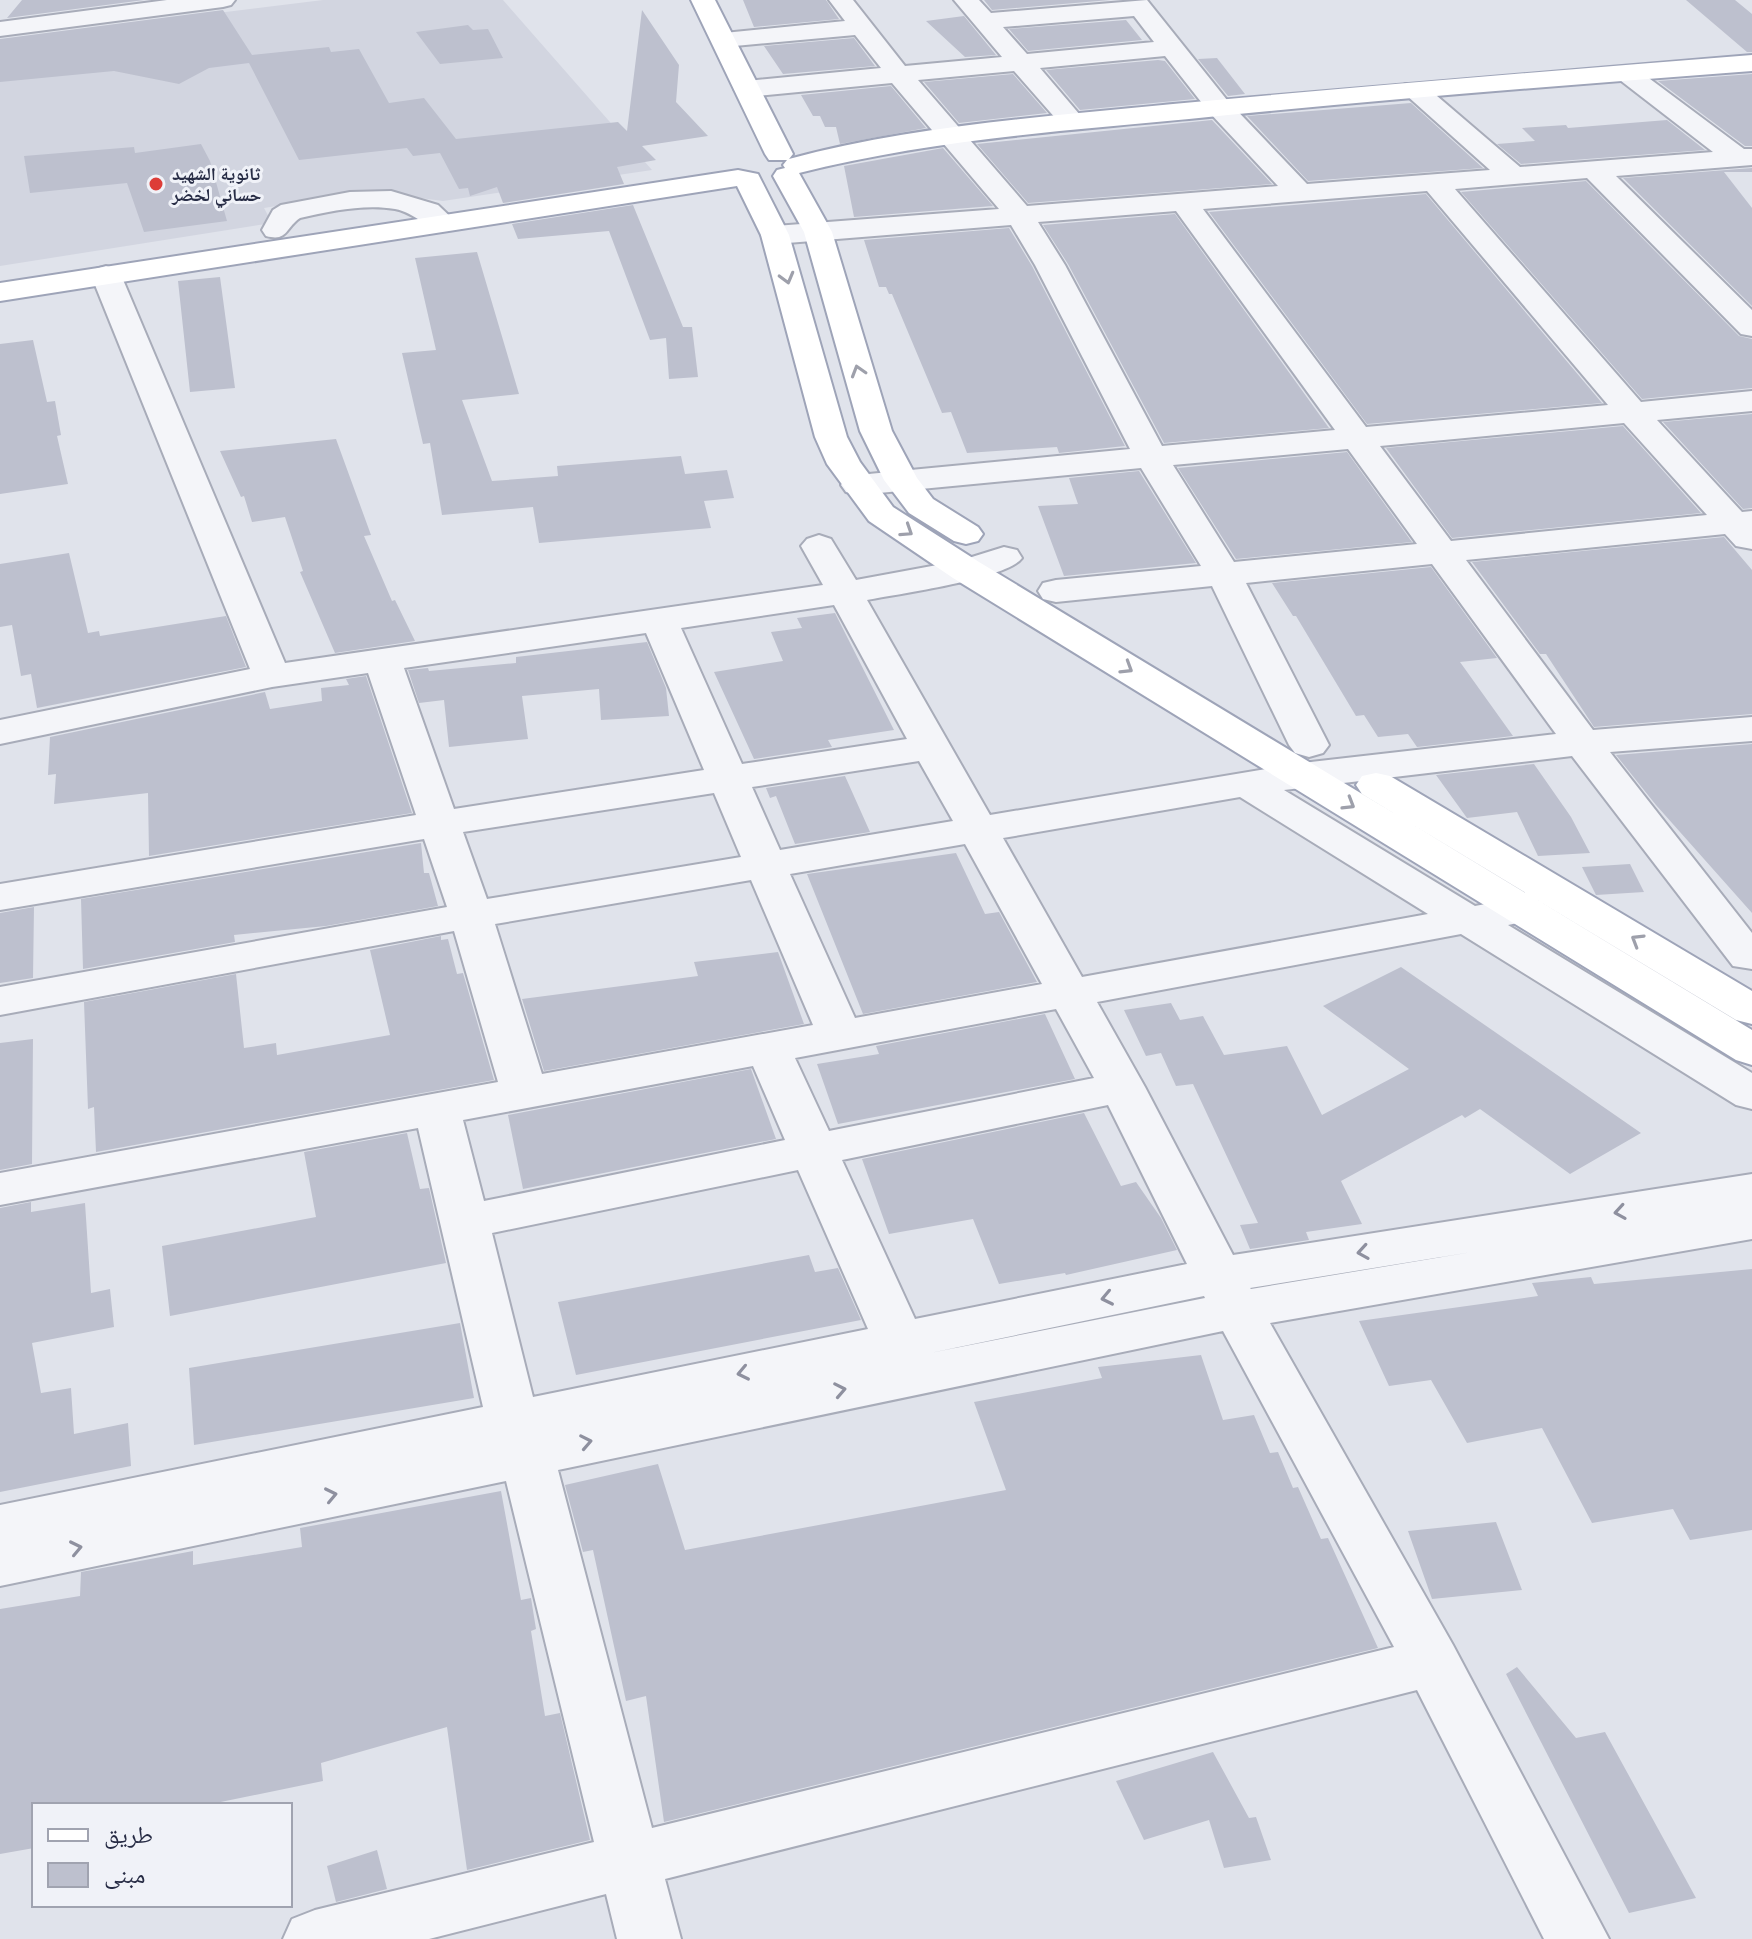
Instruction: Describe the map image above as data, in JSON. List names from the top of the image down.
{
  "places": ["ثانوية الشهيد حساني لخضر"],
  "legend": ["طريق", "مبنى"]
}
